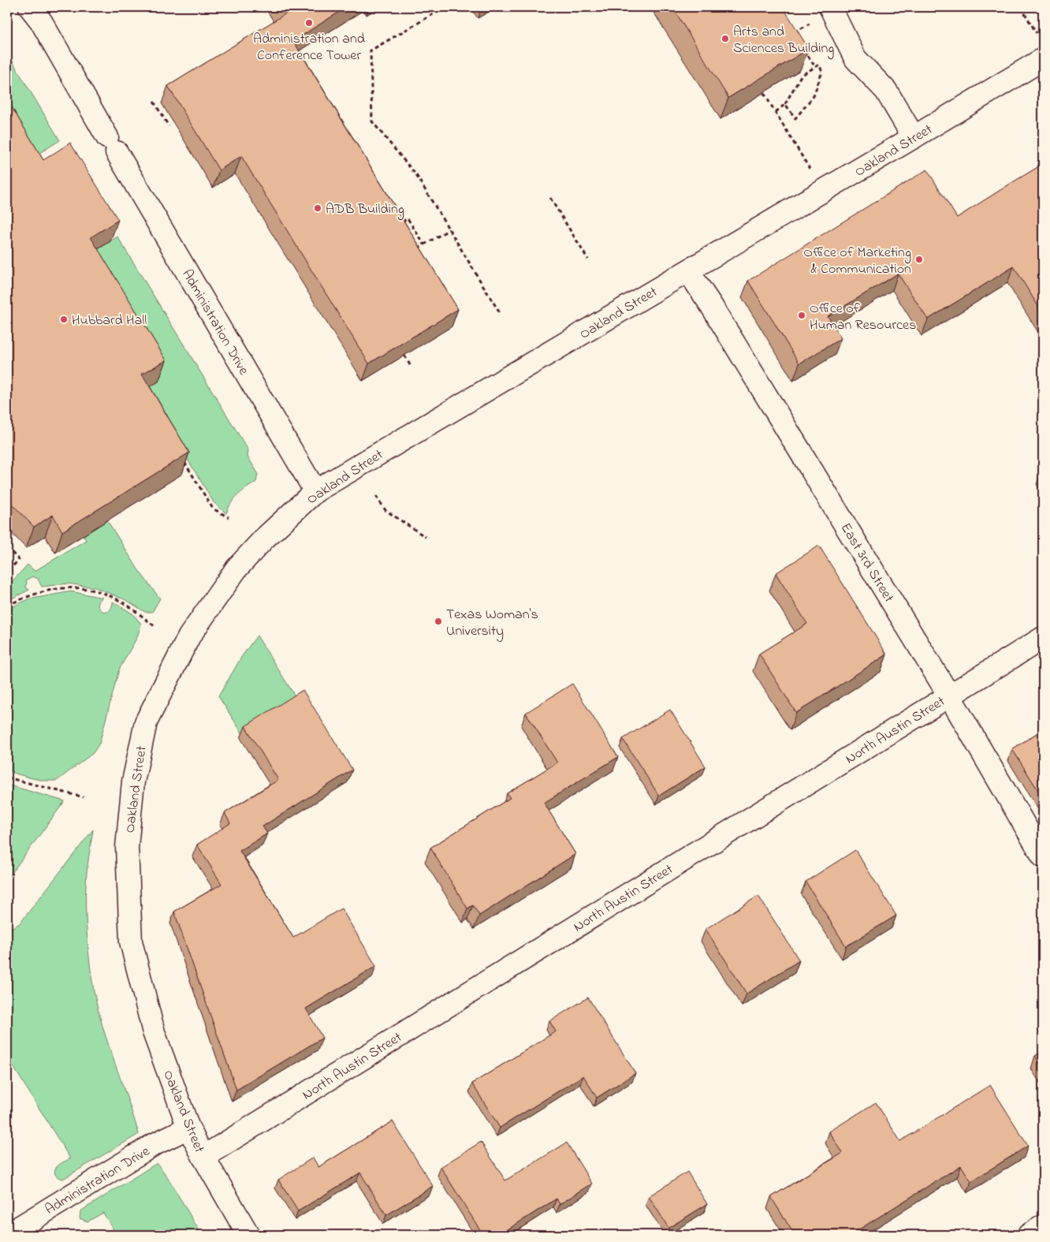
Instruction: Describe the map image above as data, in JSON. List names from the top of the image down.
{
  "streets": {
    "street": [
      "Oakland Street",
      "Administration Drive",
      "East 3rd Street",
      "North Austin Street"
    ]
  },
  "crossings": [
    ["Oakland Street", "Administration Drive"],
    ["Oakland Street", "East 3rd Street"],
    ["Oakland Street", "North Austin Street"],
    ["East 3rd Street", "North Austin Street"]
  ],
  "places": [
    "Administration and Conference Tower",
    "Arts and Sciences Building",
    "ADB Building",
    "Office of Marketing & Communication",
    "Office of Human Resources",
    "Hubbard Hall",
    "Texas Woman's University"
  ]
}
